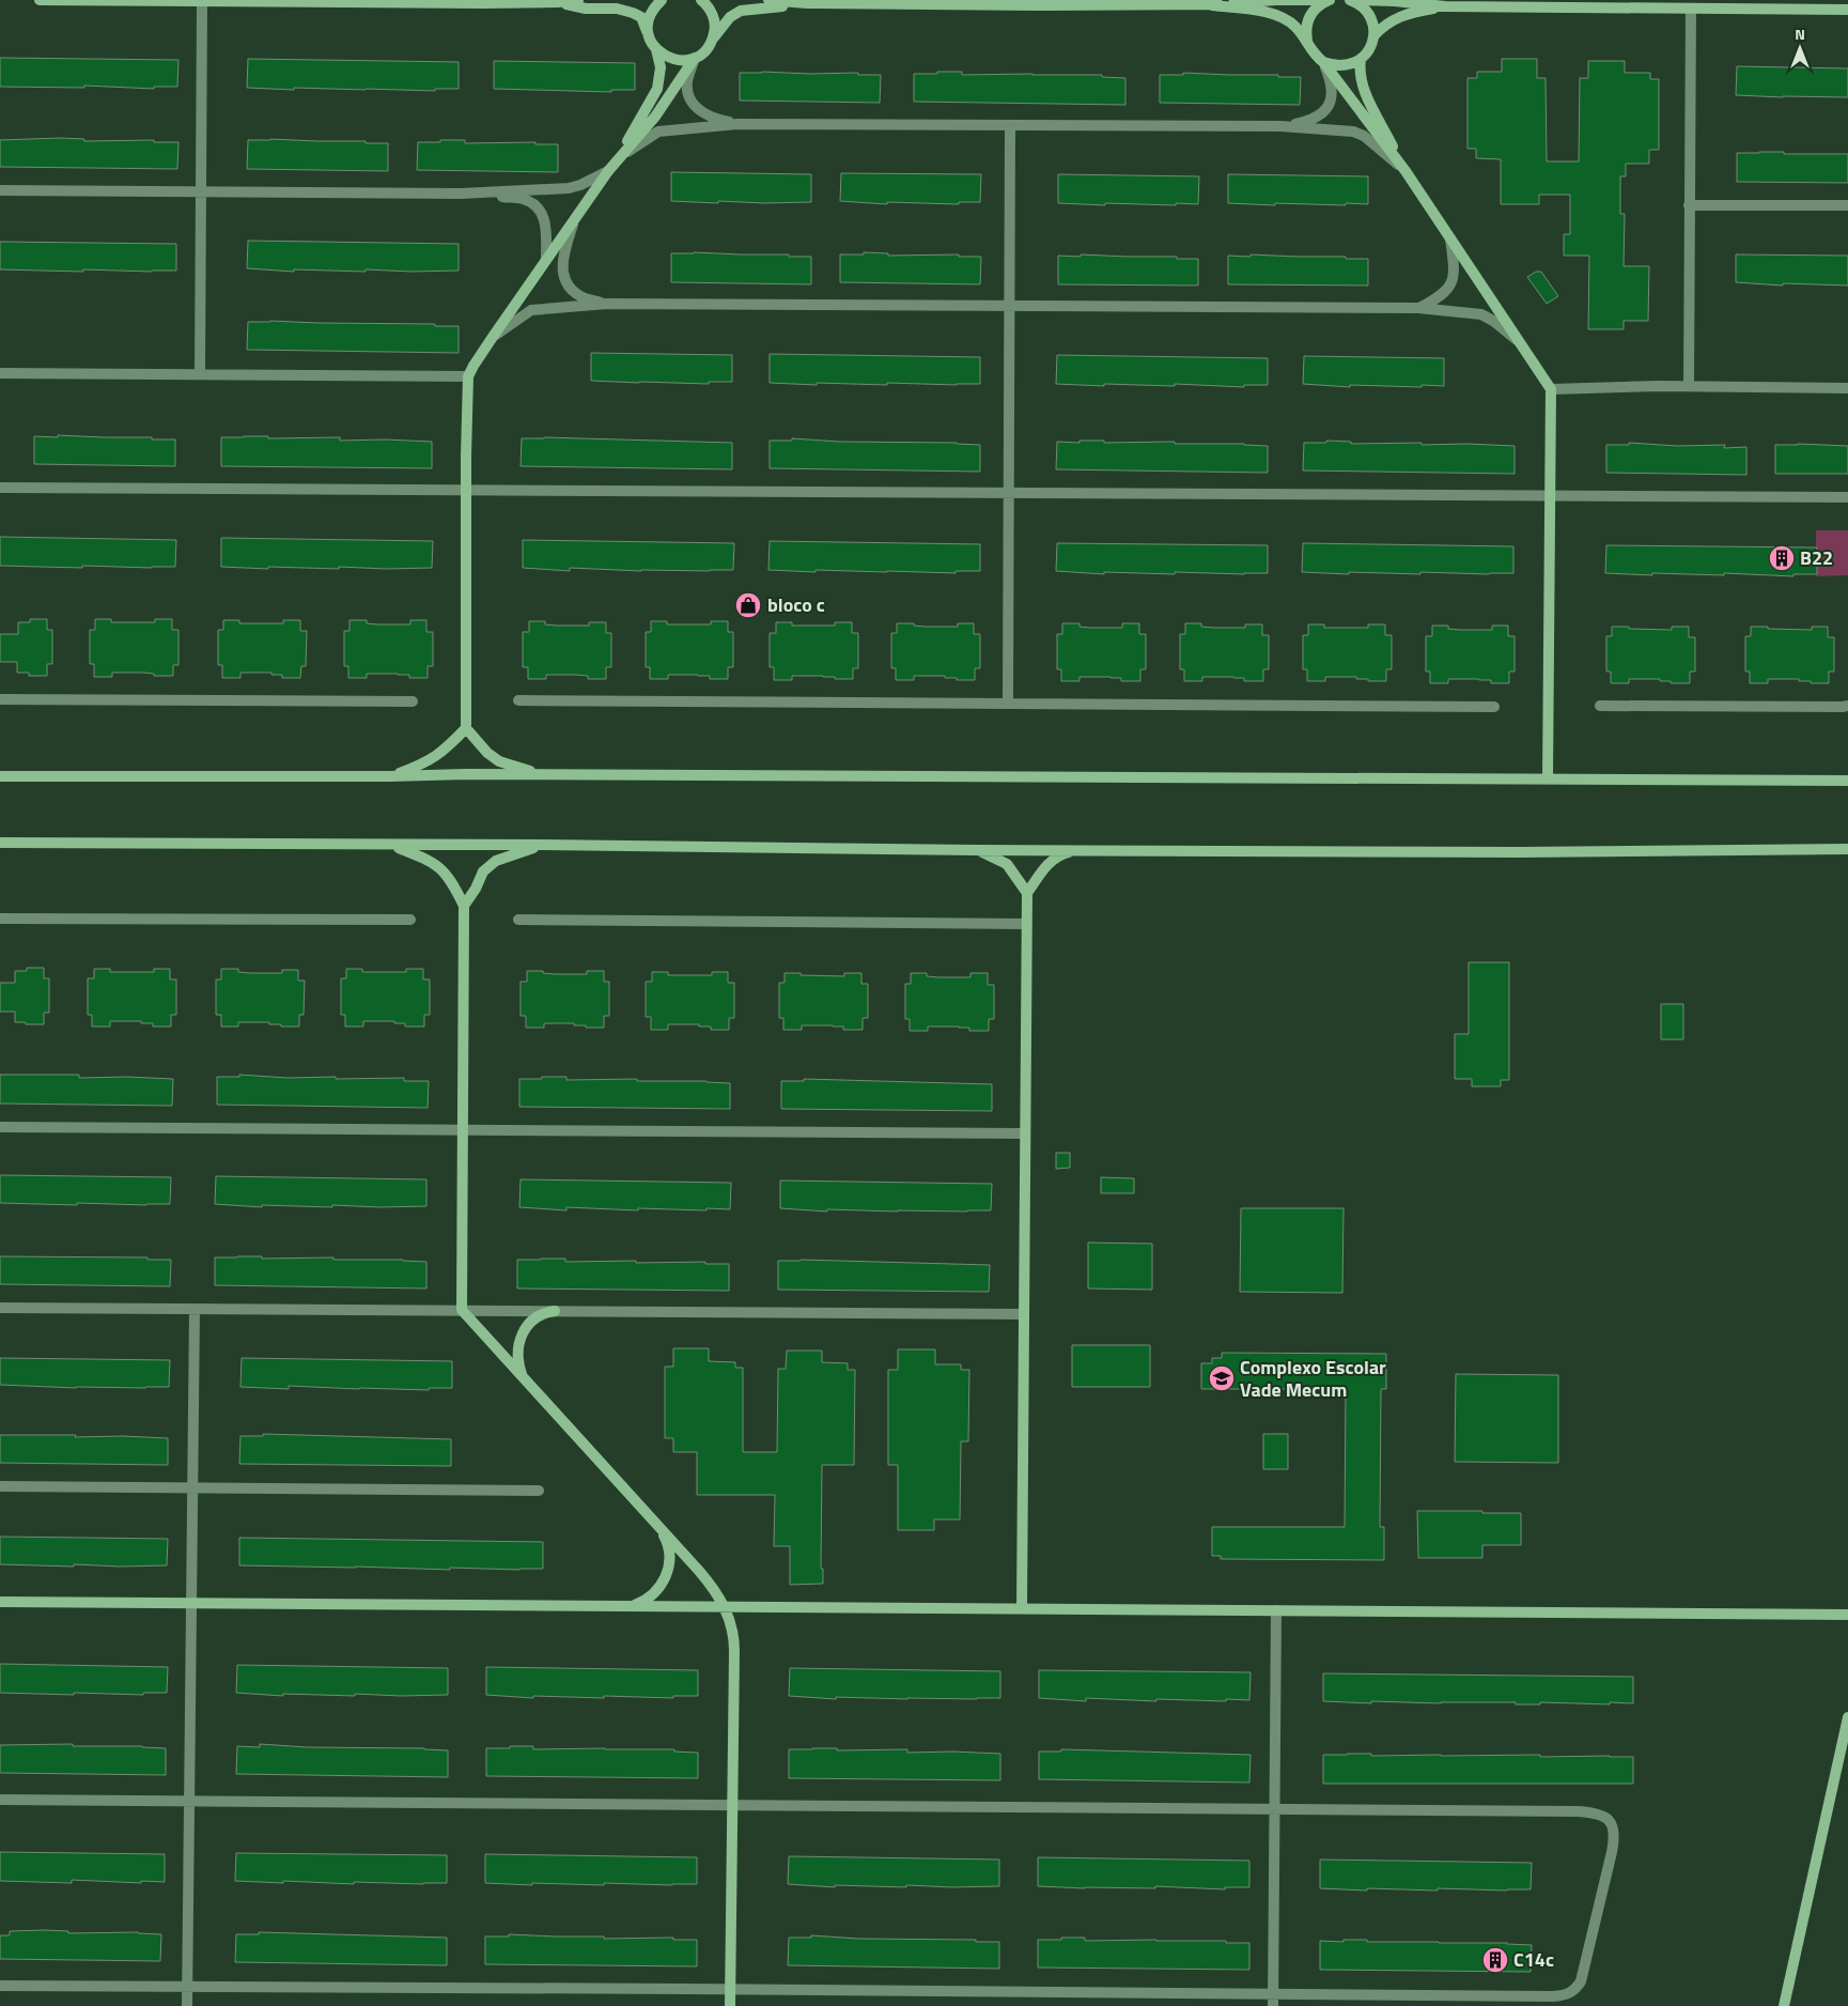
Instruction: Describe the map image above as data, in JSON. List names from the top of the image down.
{
  "places": {
    "building": ["B22", "C14c"],
    "shop": ["bloco c"],
    "school or university": ["Complexo Escolar Vade Mecum"]
  },
  "north": "top"
}
